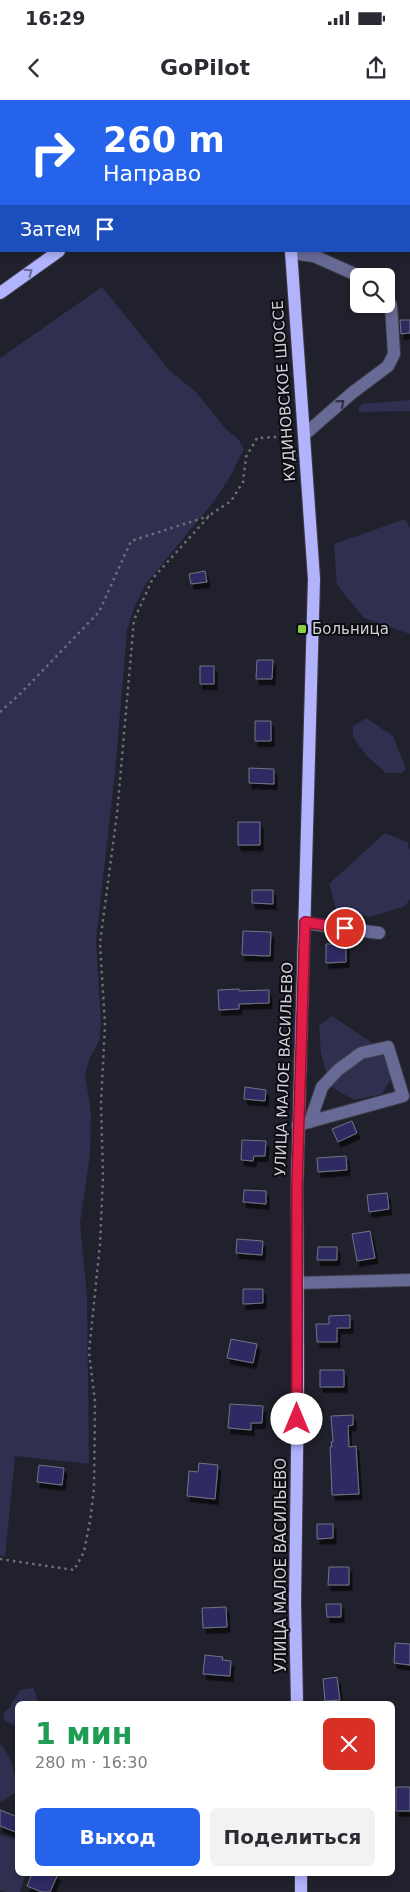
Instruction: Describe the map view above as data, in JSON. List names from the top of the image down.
{
  "streets": {
    "main road": ["КУДИНОВСКОЕ ШОССЕ", "УЛИЦА МАЛОЕ ВАСИЛЬЕВО"]
  },
  "crossings": [
    ["КУДИНОВСКОЕ ШОССЕ", "УЛИЦА МАЛОЕ ВАСИЛЬЕВО"]
  ],
  "places": {
    "transit": ["Больница"]
  },
  "page": {
    "status": "16:29",
    "header": "GoPilot",
    "turn": ["260 m", "Направо"],
    "then": "Затем",
    "heading": ["1 мин", "280 m · 16:30"],
    "buttons": ["Выход", "Поделиться"]
  }
}
